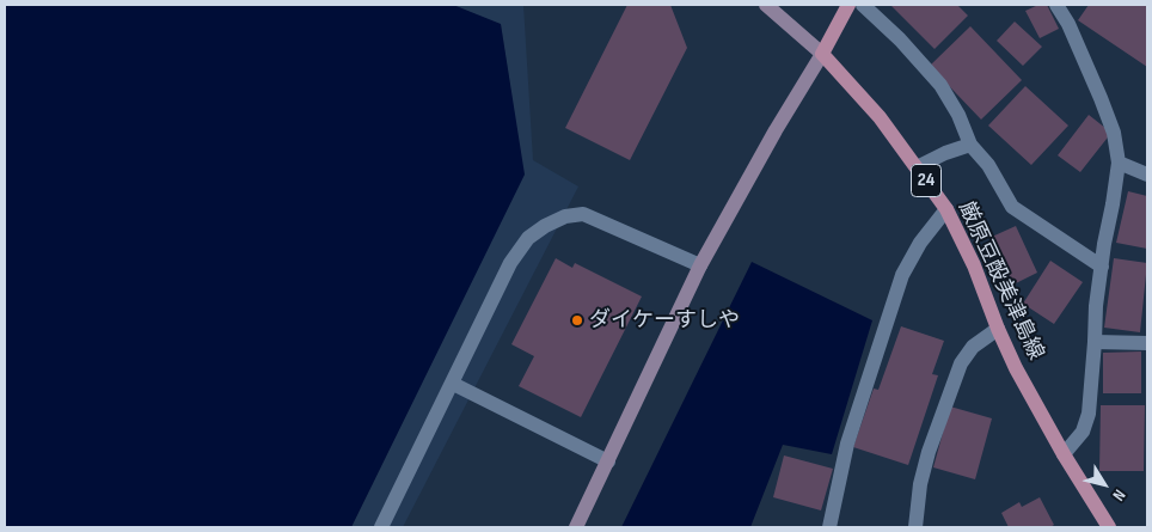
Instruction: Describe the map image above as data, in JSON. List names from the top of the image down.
{
  "streets": {
    "main road": ["24", "厳原豆酘美津島線"]
  },
  "places": ["ダイケーすしや"],
  "north": "bottom right"
}
